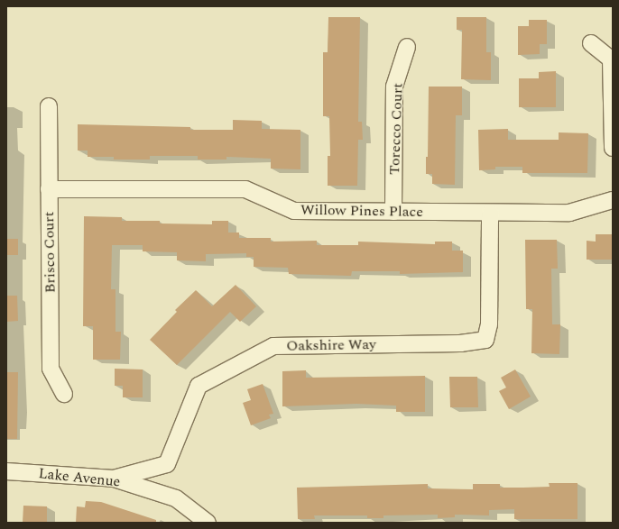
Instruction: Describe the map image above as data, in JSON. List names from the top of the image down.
{
  "streets": {
    "street": [
      "Torecco Court",
      "Willow Pines Place",
      "Brisco Court",
      "Oakshire Way",
      "Lake Avenue"
    ]
  },
  "crossings": [
    ["Torecco Court", "Willow Pines Place"],
    ["Willow Pines Place", "Brisco Court"],
    ["Willow Pines Place", "Oakshire Way"],
    ["Oakshire Way", "Lake Avenue"]
  ]
}
